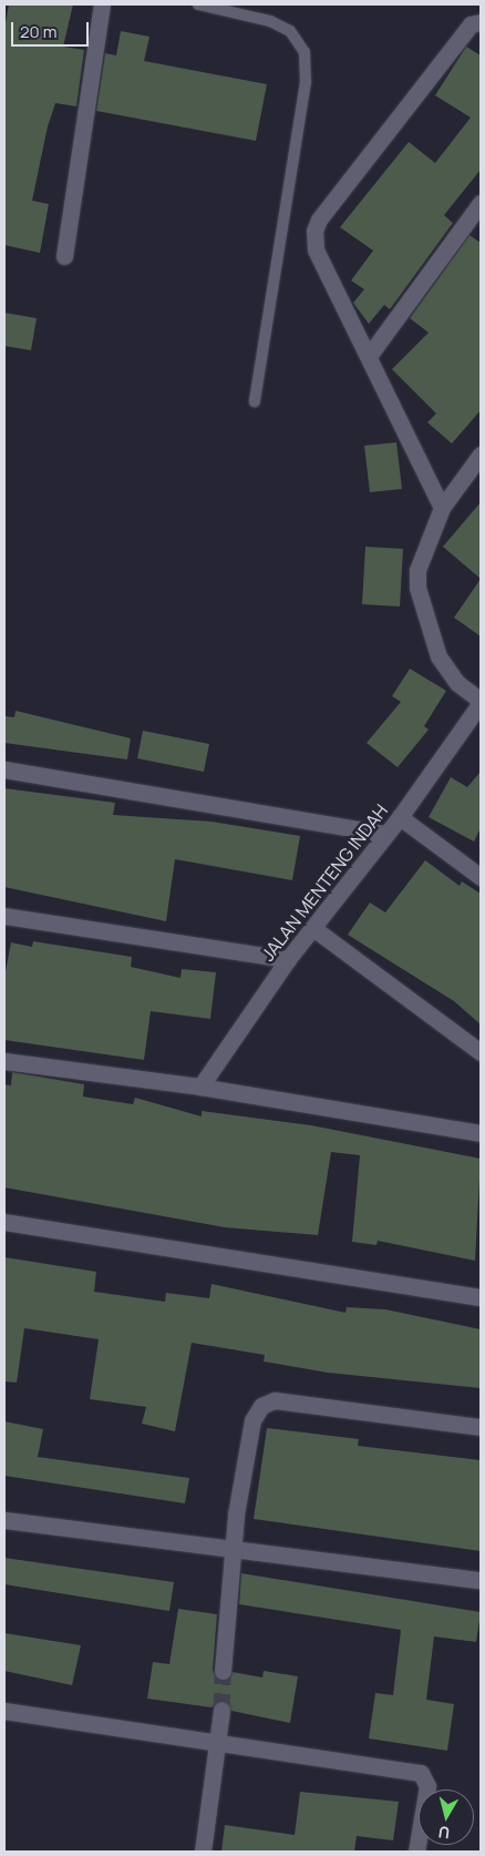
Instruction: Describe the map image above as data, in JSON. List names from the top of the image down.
{
  "streets": {
    "street": ["JALAN MENTENG INDAH"]
  },
  "scale_bar": "20 m",
  "north": "bottom"
}
